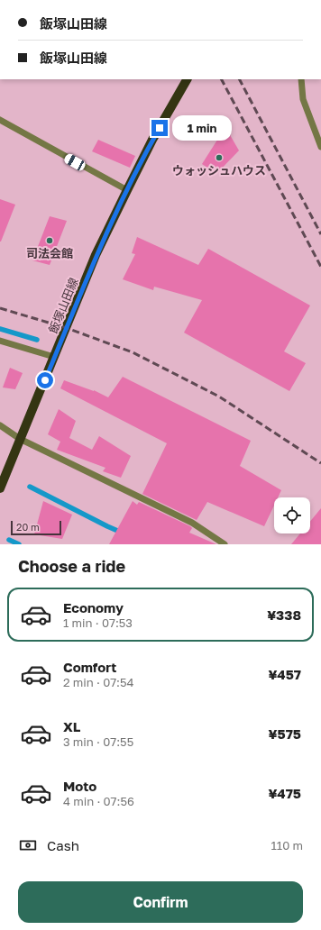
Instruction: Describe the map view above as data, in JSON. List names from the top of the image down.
{
  "streets": {
    "main road": ["飯塚山田線"]
  },
  "places": ["ウォッシュハウス", "司法会館"],
  "scale_bar": "20 m",
  "page": {
    "banner": ["飯塚山田線", "飯塚山田線"],
    "bubble": "1 min",
    "scale": "20 m",
    "heading": "Choose a ride",
    "list": [
      {
        "name": "Economy",
        "note": "1 min · 07:53",
        "value": "¥338"
      },
      {
        "name": "Comfort",
        "note": "2 min · 07:54",
        "value": "¥457"
      },
      {
        "name": "XL",
        "note": "3 min · 07:55",
        "value": "¥575"
      },
      {
        "name": "Moto",
        "note": "4 min · 07:56",
        "value": "¥475"
      }
    ],
    "pay": ["Cash", "110 m"],
    "buttons": "Confirm"
  }
}
